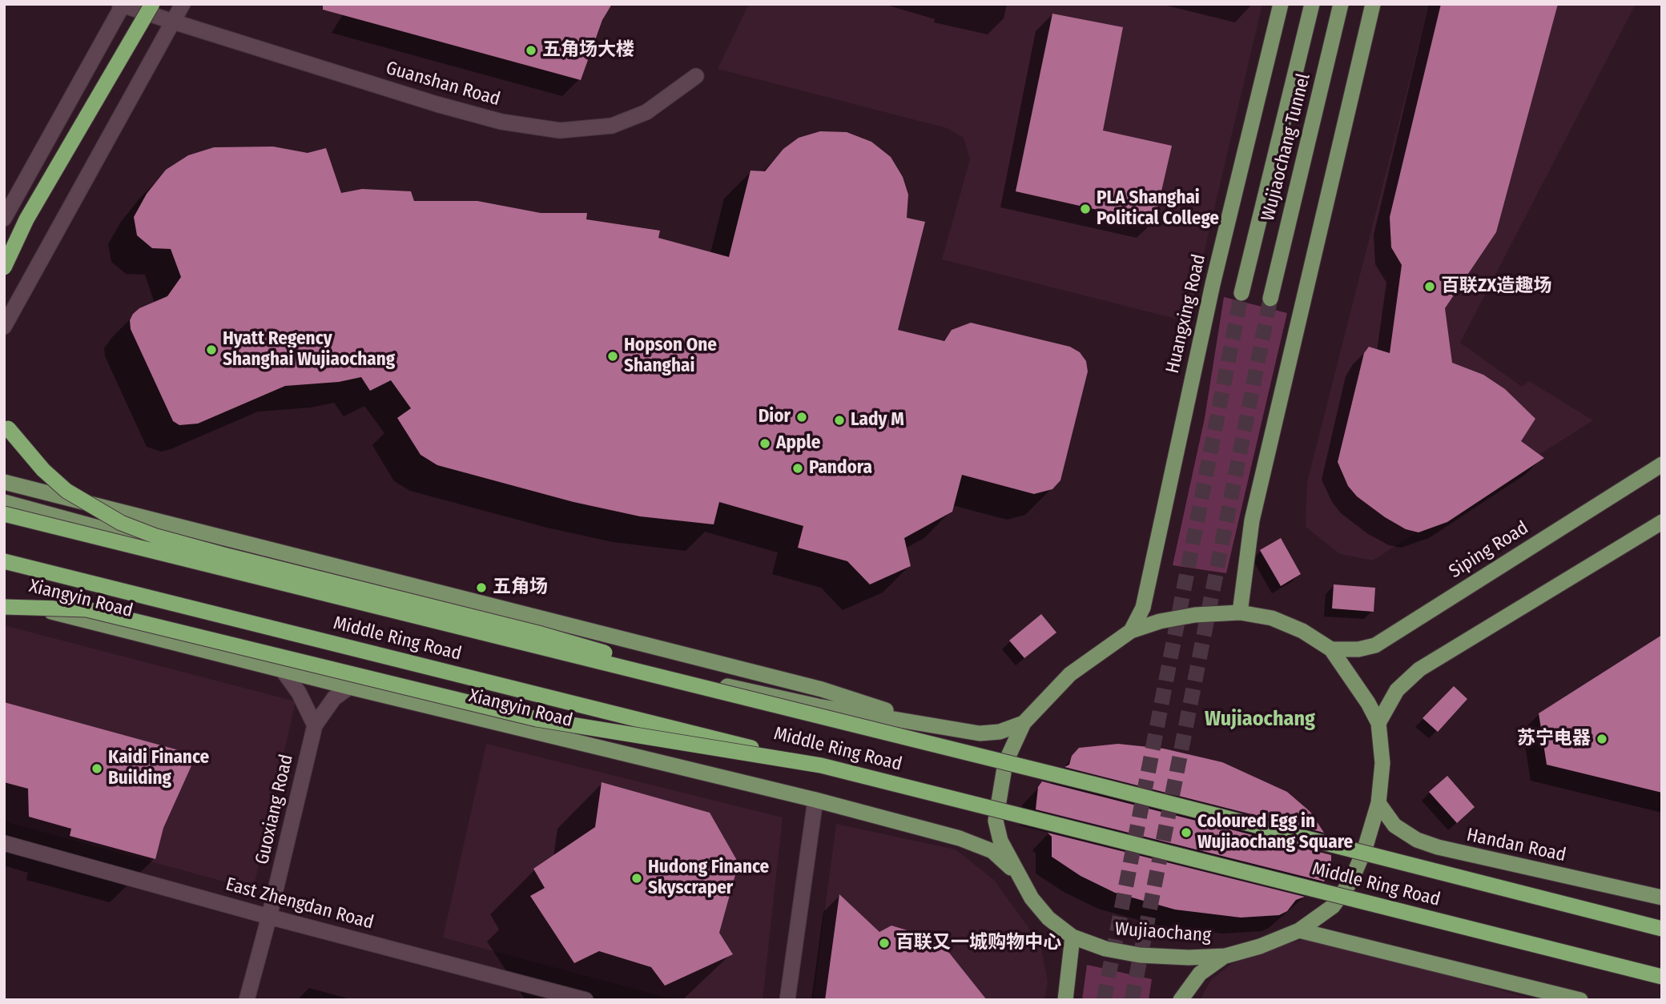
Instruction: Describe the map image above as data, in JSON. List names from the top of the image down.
{
  "streets": {
    "highway": ["Middle Ring Road"],
    "main road": [
      "Wujiaochang Tunnel",
      "Huangxing Road",
      "Siping Road",
      "Xiangyin Road",
      "Handan Road",
      "Wujiaochang"
    ],
    "street": ["Guanshan Road", "Guoxiang Road", "East Zhengdan Road"]
  },
  "crossings": [
    ["Huangxing Road", "Wujiaochang"],
    ["Siping Road", "Wujiaochang"],
    ["Xiangyin Road", "Guoxiang Road"],
    ["Xiangyin Road", "Wujiaochang"],
    ["Guoxiang Road", "East Zhengdan Road"],
    ["Handan Road", "Wujiaochang"]
  ],
  "districts": ["Wujiaochang"],
  "places": [
    "五角场大楼",
    "PLA Shanghai Political College",
    "百联ZX造趣场",
    "Hyatt Regency Shanghai Wujiaochang",
    "Hopson One Shanghai",
    "Dior",
    "Lady M",
    "Apple",
    "Pandora",
    "五角场",
    "苏宁电器",
    "Kaidi Finance Building",
    "Coloured Egg in Wujiaochang Square",
    "Hudong Finance Skyscraper",
    "百联又一城购物中心"
  ]
}
